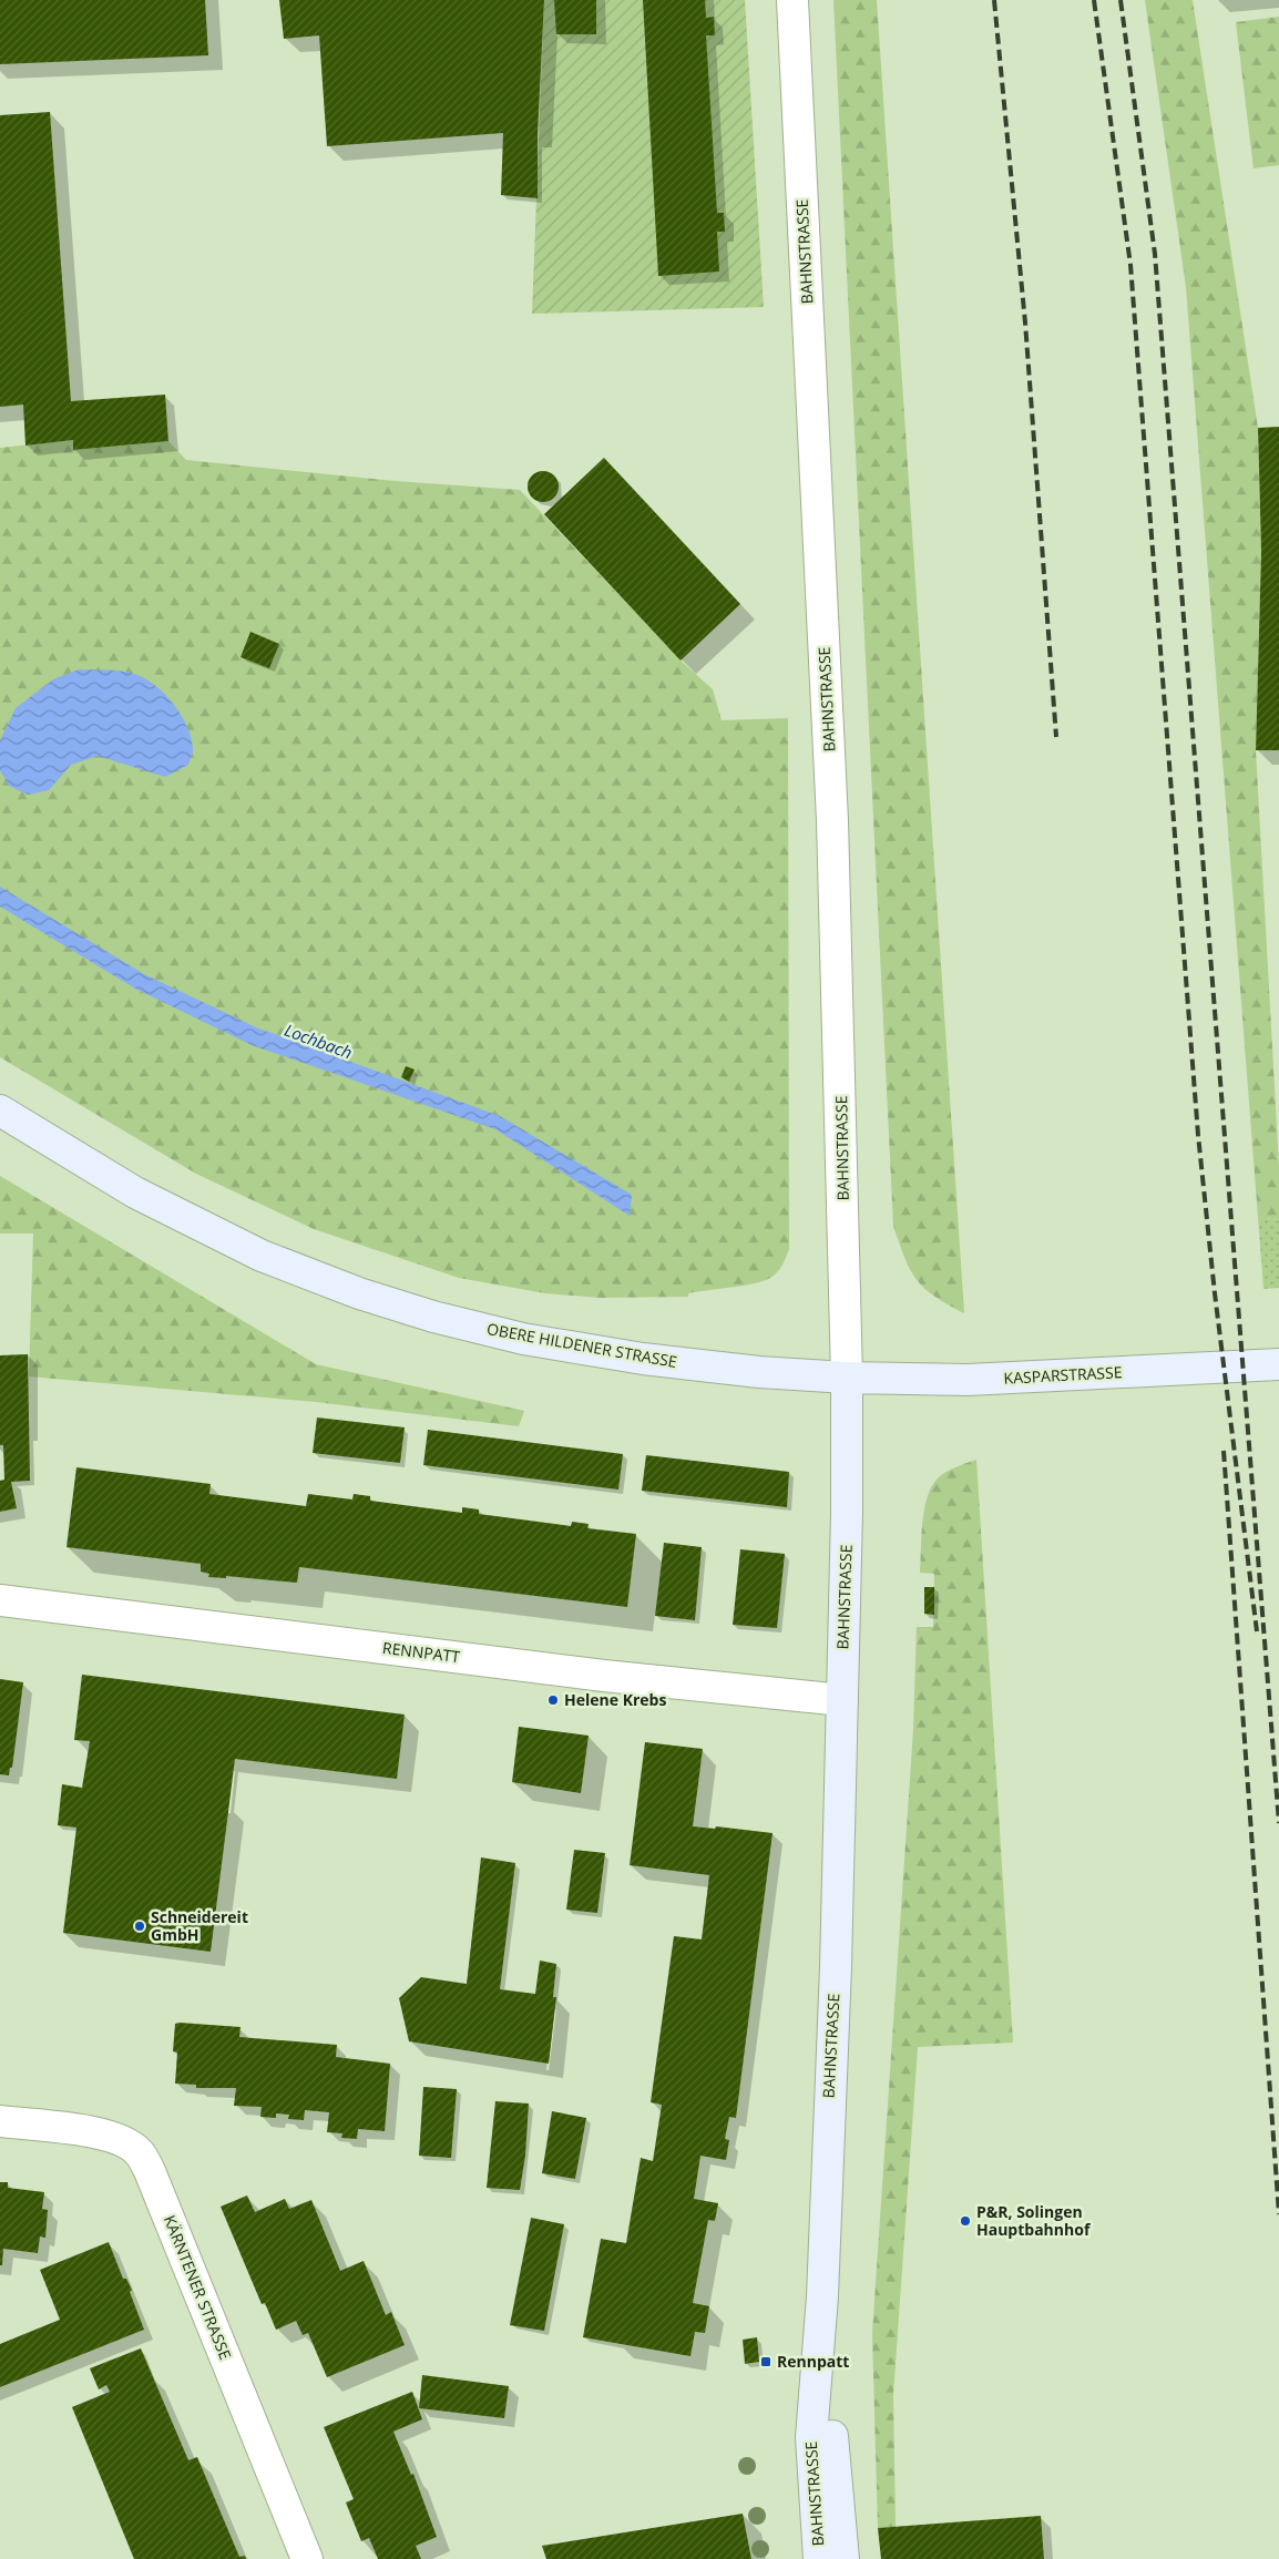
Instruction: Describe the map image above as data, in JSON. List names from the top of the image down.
{
  "streets": {
    "street": [
      "BAHNSTRASSE",
      "OBERE HILDENER STRASSE",
      "KASPARSTRASSE",
      "RENNPATT",
      "KÄRNTENER STRASSE"
    ]
  },
  "crossings": [
    ["BAHNSTRASSE", "OBERE HILDENER STRASSE"],
    ["BAHNSTRASSE", "KASPARSTRASSE"],
    ["BAHNSTRASSE", "RENNPATT"],
    ["OBERE HILDENER STRASSE", "KASPARSTRASSE"]
  ],
  "water": ["Lochbach"],
  "places": {
    "other": ["Helene Krebs", "Schneidereit GmbH", "P&R, Solingen Hauptbahnhof"],
    "transit": ["Rennpatt"]
  }
}
